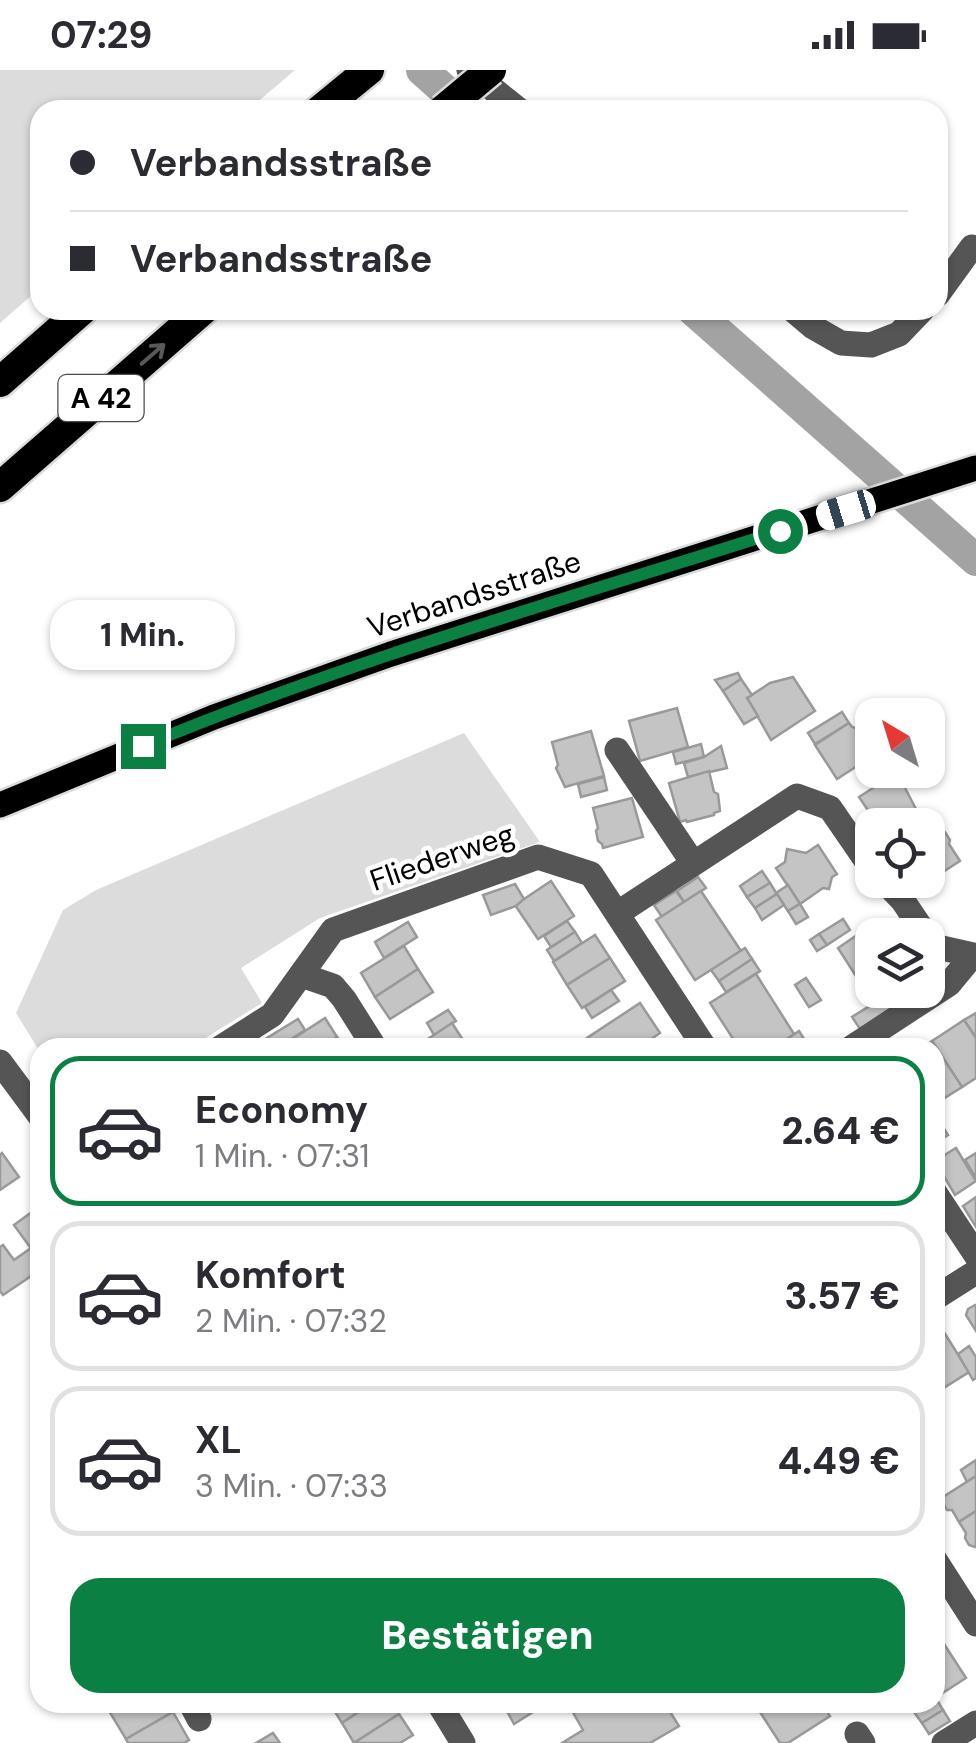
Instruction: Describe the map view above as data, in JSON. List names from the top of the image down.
{
  "streets": {
    "highway": ["A 42"],
    "main road": ["Verbandsstraße"],
    "street": ["Fliederweg"]
  },
  "north": "top left",
  "page": {
    "status": "07:29",
    "banner": ["Verbandsstraße", "Verbandsstraße"],
    "bubble": "1 Min.",
    "list": [
      {
        "name": "Economy",
        "note": "1 Min. · 07:31",
        "value": "2.64 €"
      },
      {
        "name": "Komfort",
        "note": "2 Min. · 07:32",
        "value": "3.57 €"
      },
      {
        "name": "XL",
        "note": "3 Min. · 07:33",
        "value": "4.49 €"
      }
    ],
    "buttons": "Bestätigen"
  }
}
